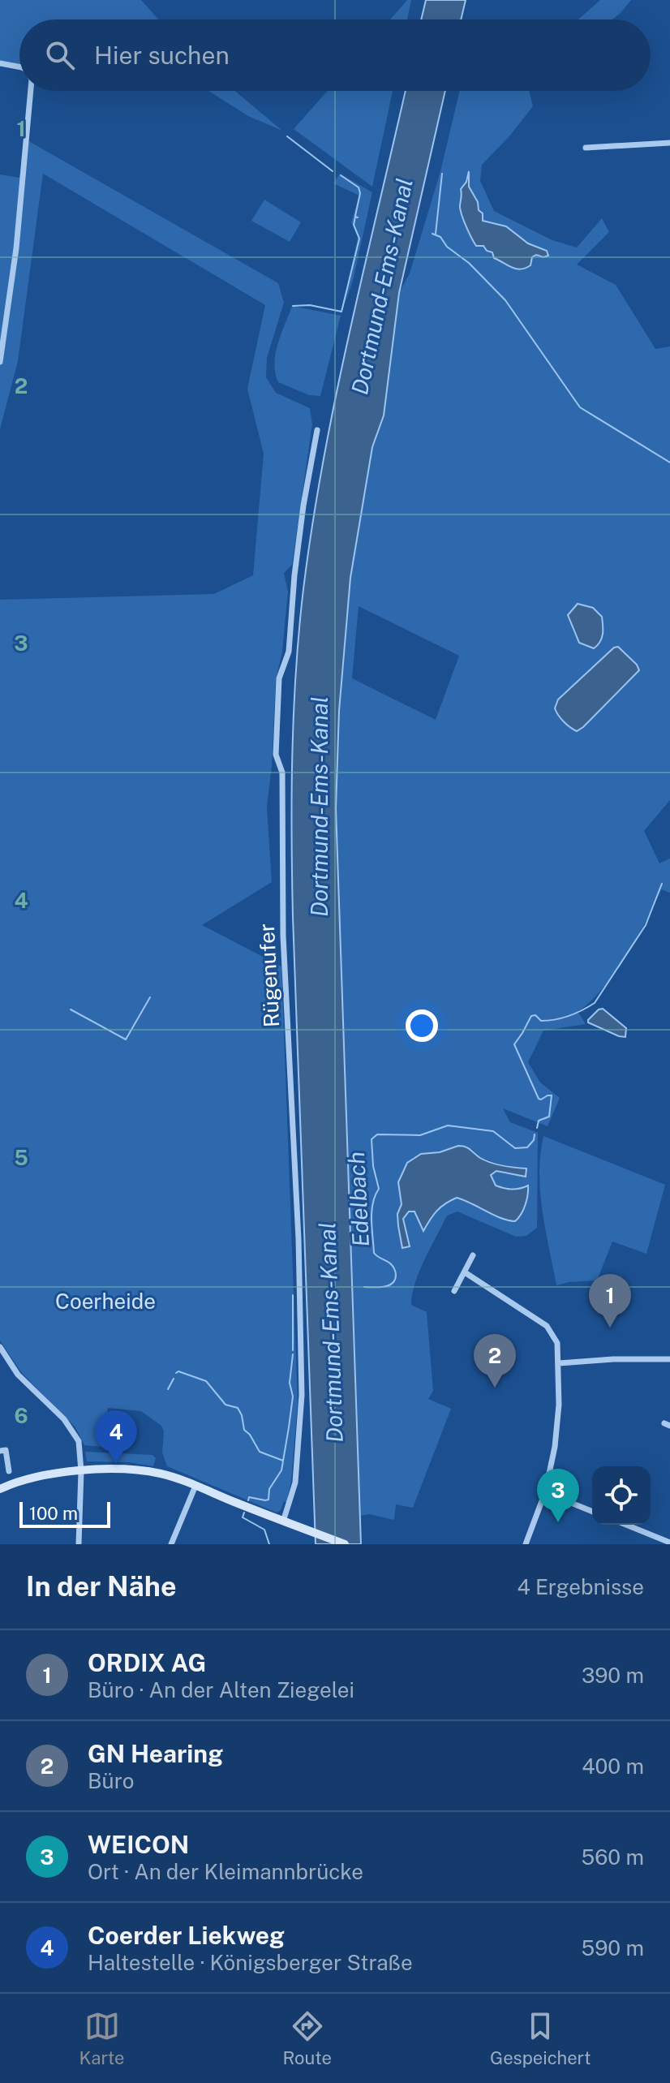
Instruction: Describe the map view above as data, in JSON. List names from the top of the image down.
{
  "streets": {
    "street": ["Rügenufer"]
  },
  "water": ["Dortmund-Ems-Kanal", "Edelbach"],
  "parks": ["Coerheide"],
  "scale_bar": "100 m",
  "page": {
    "search": "Hier suchen",
    "pins": [
      "1",
      "2",
      "4",
      "3"
    ],
    "scale": "100 m",
    "heading": ["In der Nähe", "4 Ergebnisse"],
    "list": [
      {
        "mark": "1",
        "name": "ORDIX AG",
        "note": "Büro · An der Alten Ziegelei",
        "value": "390 m"
      },
      {
        "mark": "2",
        "name": "GN Hearing",
        "note": "Büro",
        "value": "400 m"
      },
      {
        "mark": "3",
        "name": "WEICON",
        "note": "Ort · An der Kleimannbrücke",
        "value": "560 m"
      },
      {
        "mark": "4",
        "name": "Coerder Liekweg",
        "note": "Haltestelle · Königsberger Straße",
        "value": "590 m"
      }
    ],
    "nav": ["Karte", "Route", "Gespeichert"]
  },
  "grid": {
    "rows": [
      "1",
      "2",
      "3",
      "4",
      "5",
      "6"
    ]
  }
}
